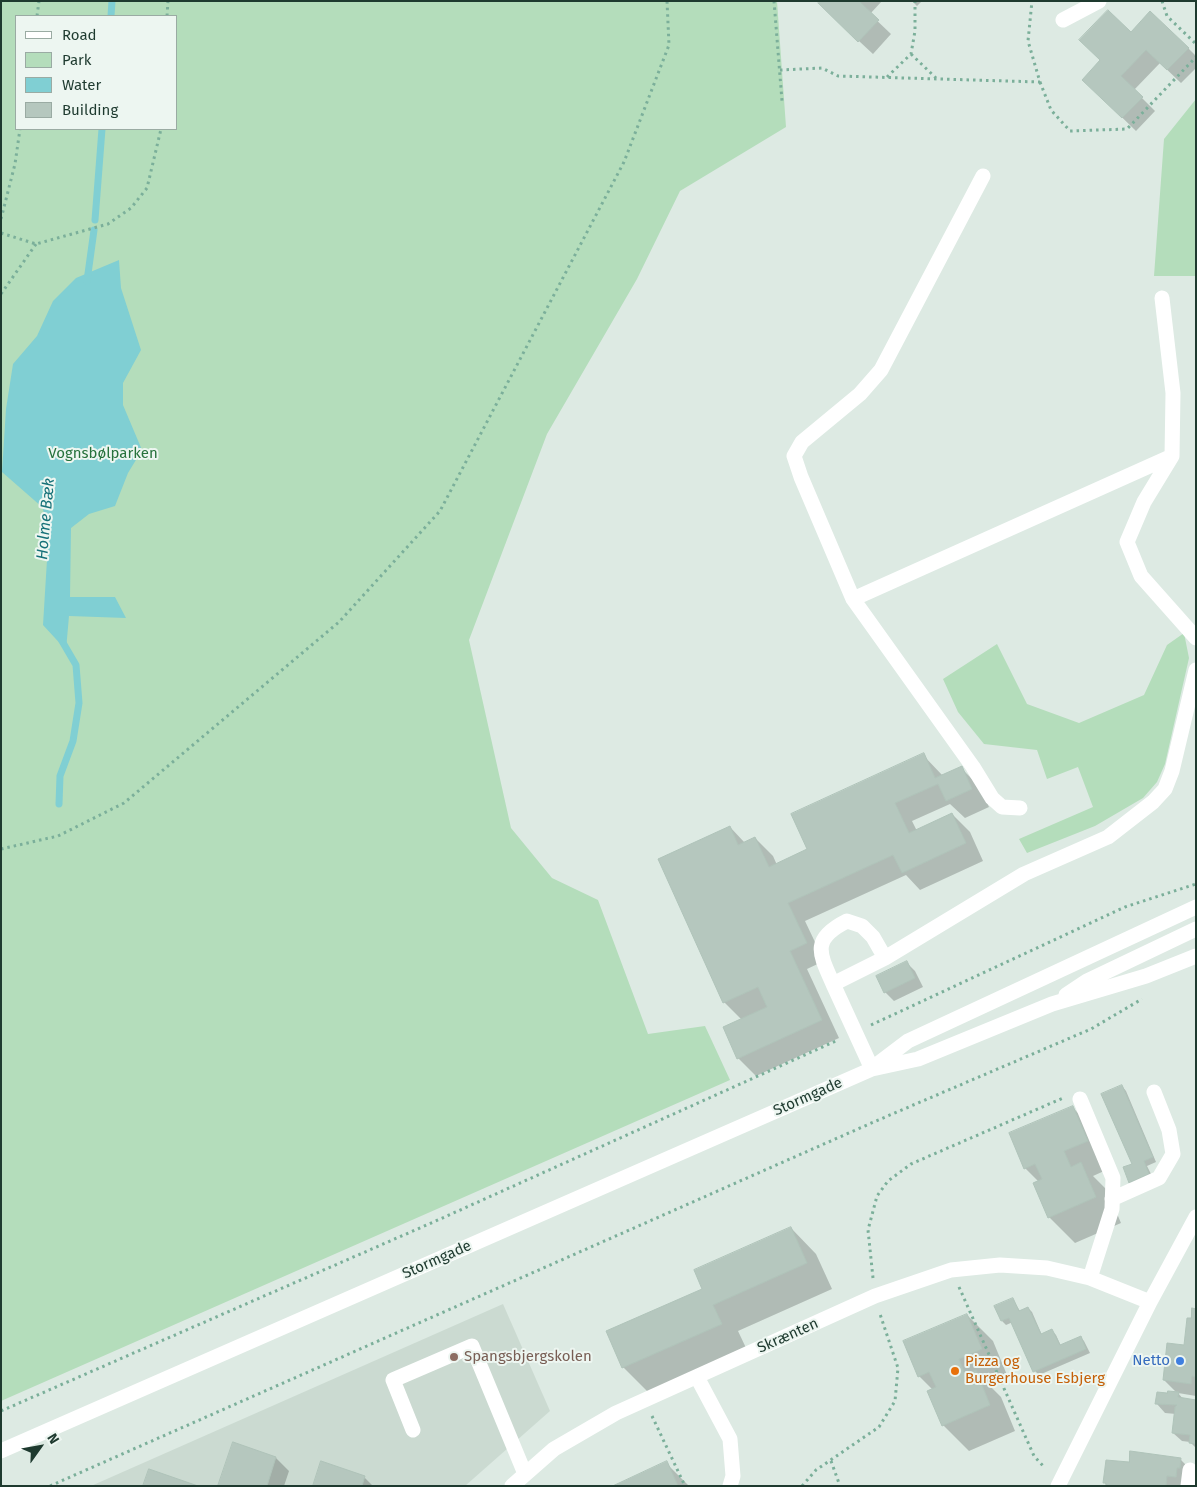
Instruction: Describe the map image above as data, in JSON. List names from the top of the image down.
{
  "streets": {
    "street": ["Stormgade", "Skrænten"]
  },
  "water": ["Holme Bæk"],
  "parks": ["Vognsbølparken"],
  "places": ["Spangsbjergskolen", "Netto", "Pizza og Burgerhouse Esbjerg"],
  "legend": [
    "Road",
    "Park",
    "Water",
    "Building"
  ],
  "north": "top right"
}
